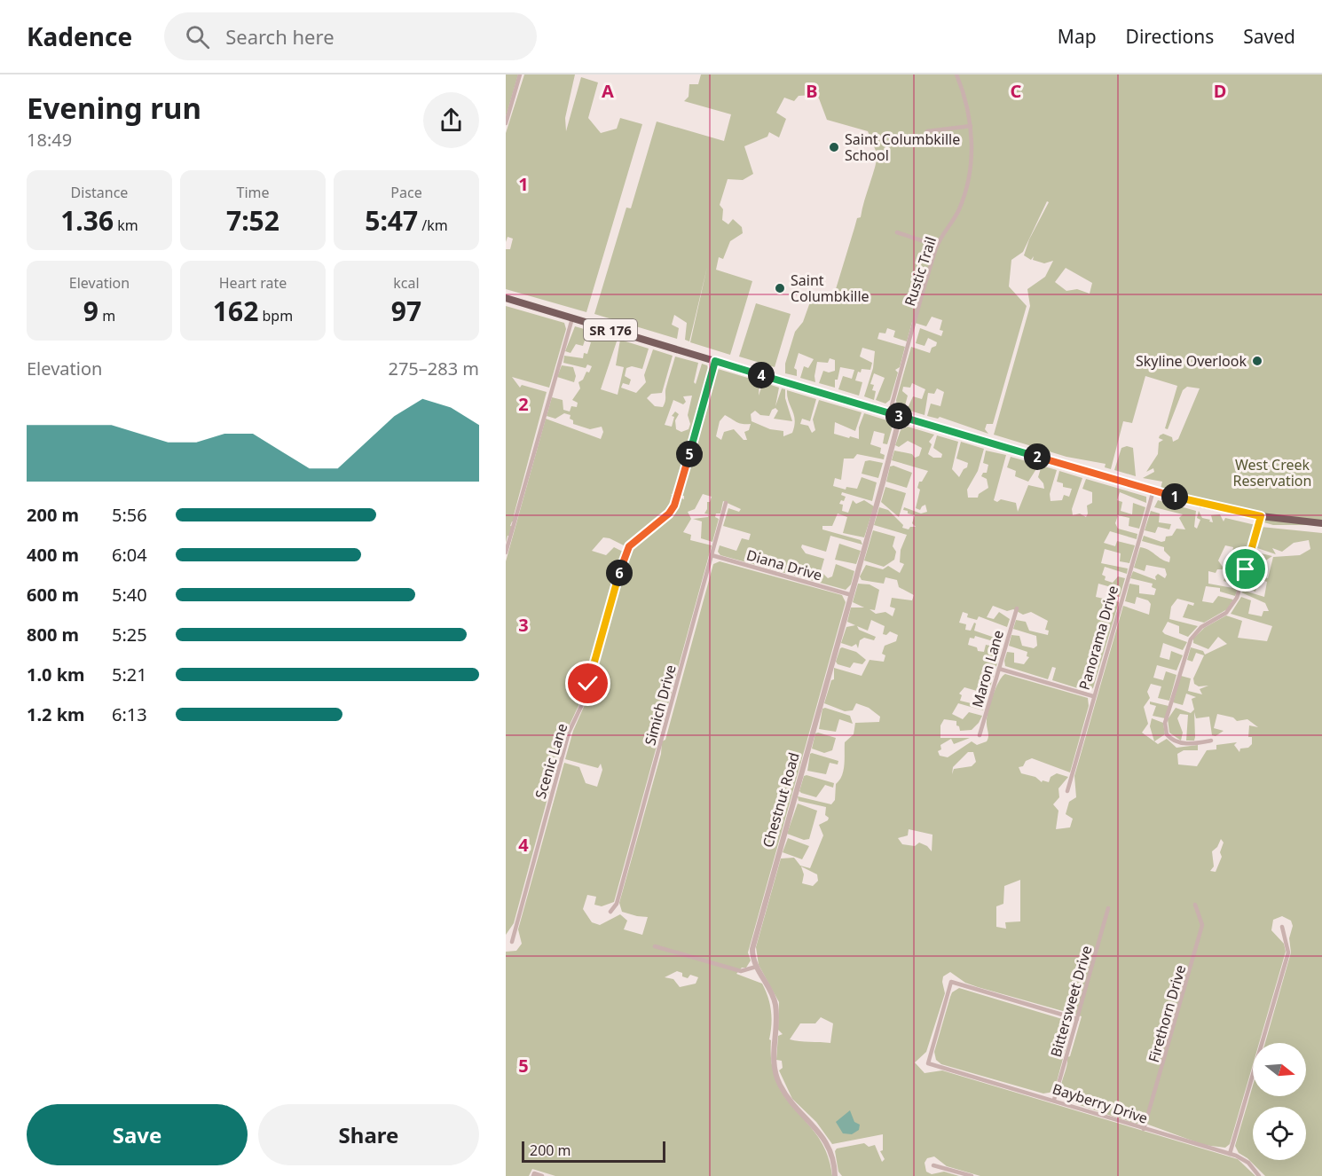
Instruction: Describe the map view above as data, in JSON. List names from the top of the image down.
{
  "streets": {
    "main road": ["SR 176"],
    "street": [
      "Rustic Trail",
      "Diana Drive",
      "Panorama Drive",
      "Maron Lane",
      "Simich Drive",
      "Scenic Lane",
      "Chestnut Road",
      "Bittersweet Drive",
      "Firethorn Drive",
      "Bayberry Drive"
    ]
  },
  "crossings": [
    ["Rustic Trail", "SR 176"],
    ["Rustic Trail", "Chestnut Road"],
    ["SR 176", "Panorama Drive"],
    ["SR 176", "Scenic Lane"],
    ["SR 176", "Chestnut Road"],
    ["Diana Drive", "Simich Drive"],
    ["Diana Drive", "Chestnut Road"],
    ["Bittersweet Drive", "Bayberry Drive"],
    ["Firethorn Drive", "Bayberry Drive"]
  ],
  "parks": ["West Creek Reservation"],
  "places": ["Saint Columbkille School", "Saint Columbkille", "Skyline Overlook"],
  "scale_bar": "200 m",
  "north": "right",
  "page": {
    "header": "Kadence",
    "search": "Search here",
    "nav": ["Map", "Directions", "Saved"],
    "heading": ["Evening run", "18:49"],
    "stats": [
      ["Distance", "1.36 km"],
      ["Time", "7:52"],
      ["Pace", "5:47 /km"],
      ["Elevation", "9 m"],
      ["Heart rate", "162 bpm"],
      ["kcal", "97"]
    ],
    "chart": ["Elevation", "275–283 m"],
    "pins": [
      "4",
      "3",
      "5",
      "2",
      "1",
      "6"
    ],
    "list": [
      {
        "name": "200 m",
        "note": "5:56"
      },
      {
        "name": "400 m",
        "note": "6:04"
      },
      {
        "name": "600 m",
        "note": "5:40"
      },
      {
        "name": "800 m",
        "note": "5:25"
      },
      {
        "name": "1.0 km",
        "note": "5:21"
      },
      {
        "name": "1.2 km",
        "note": "6:13"
      }
    ],
    "buttons": ["Save", "Share"],
    "scale": "200 m"
  },
  "grid": {
    "columns": [
      "A",
      "B",
      "C",
      "D"
    ],
    "rows": [
      "1",
      "2",
      "3",
      "4",
      "5"
    ]
  }
}
